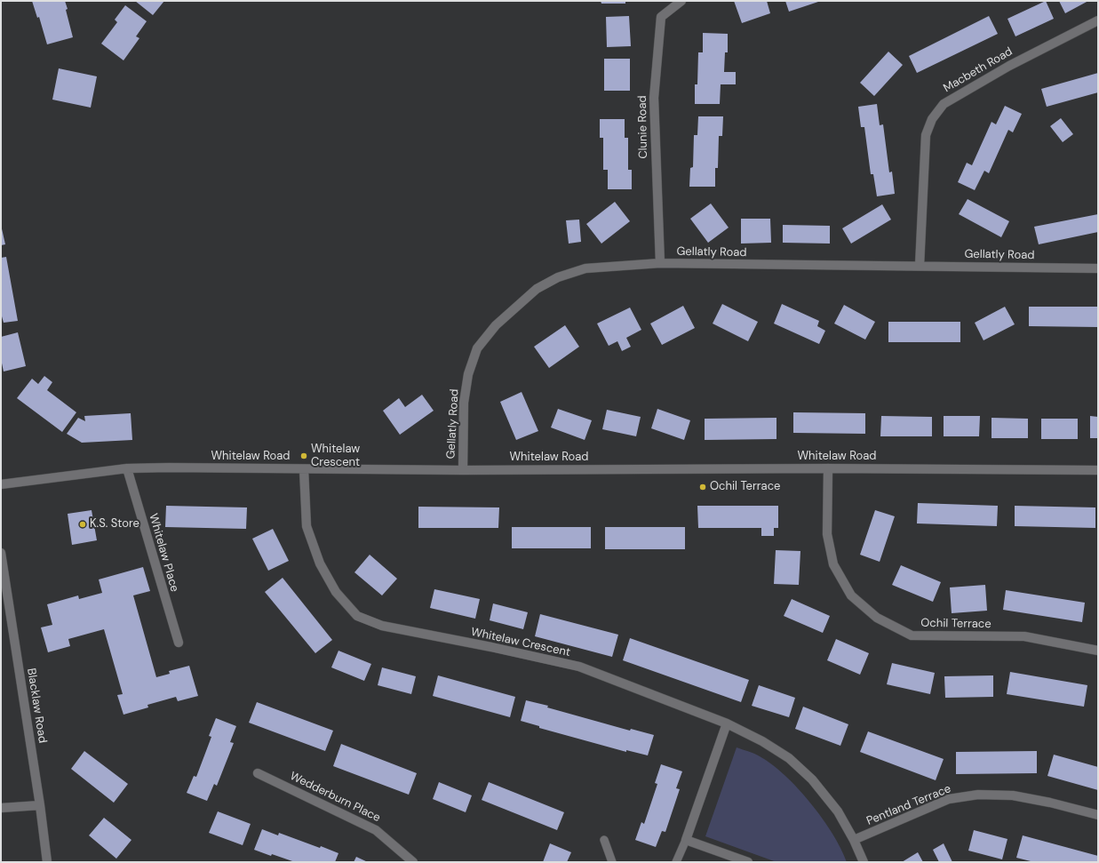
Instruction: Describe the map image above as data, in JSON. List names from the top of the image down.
{
  "streets": {
    "street": [
      "Macbeth Road",
      "Clunie Road",
      "Gellatly Road",
      "Whitelaw Road",
      "Whitelaw Place",
      "Ochil Terrace",
      "Whitelaw Crescent",
      "Blacklaw Road",
      "Wedderburn Place",
      "Pentland Terrace"
    ]
  },
  "crossings": [
    ["Macbeth Road", "Gellatly Road"],
    ["Clunie Road", "Gellatly Road"],
    ["Gellatly Road", "Whitelaw Road"],
    ["Whitelaw Road", "Whitelaw Place"],
    ["Whitelaw Road", "Ochil Terrace"],
    ["Whitelaw Road", "Whitelaw Crescent"],
    ["Whitelaw Crescent", "Pentland Terrace"]
  ],
  "places": ["Whitelaw Crescent", "Ochil Terrace", "K.S. Store"]
}
